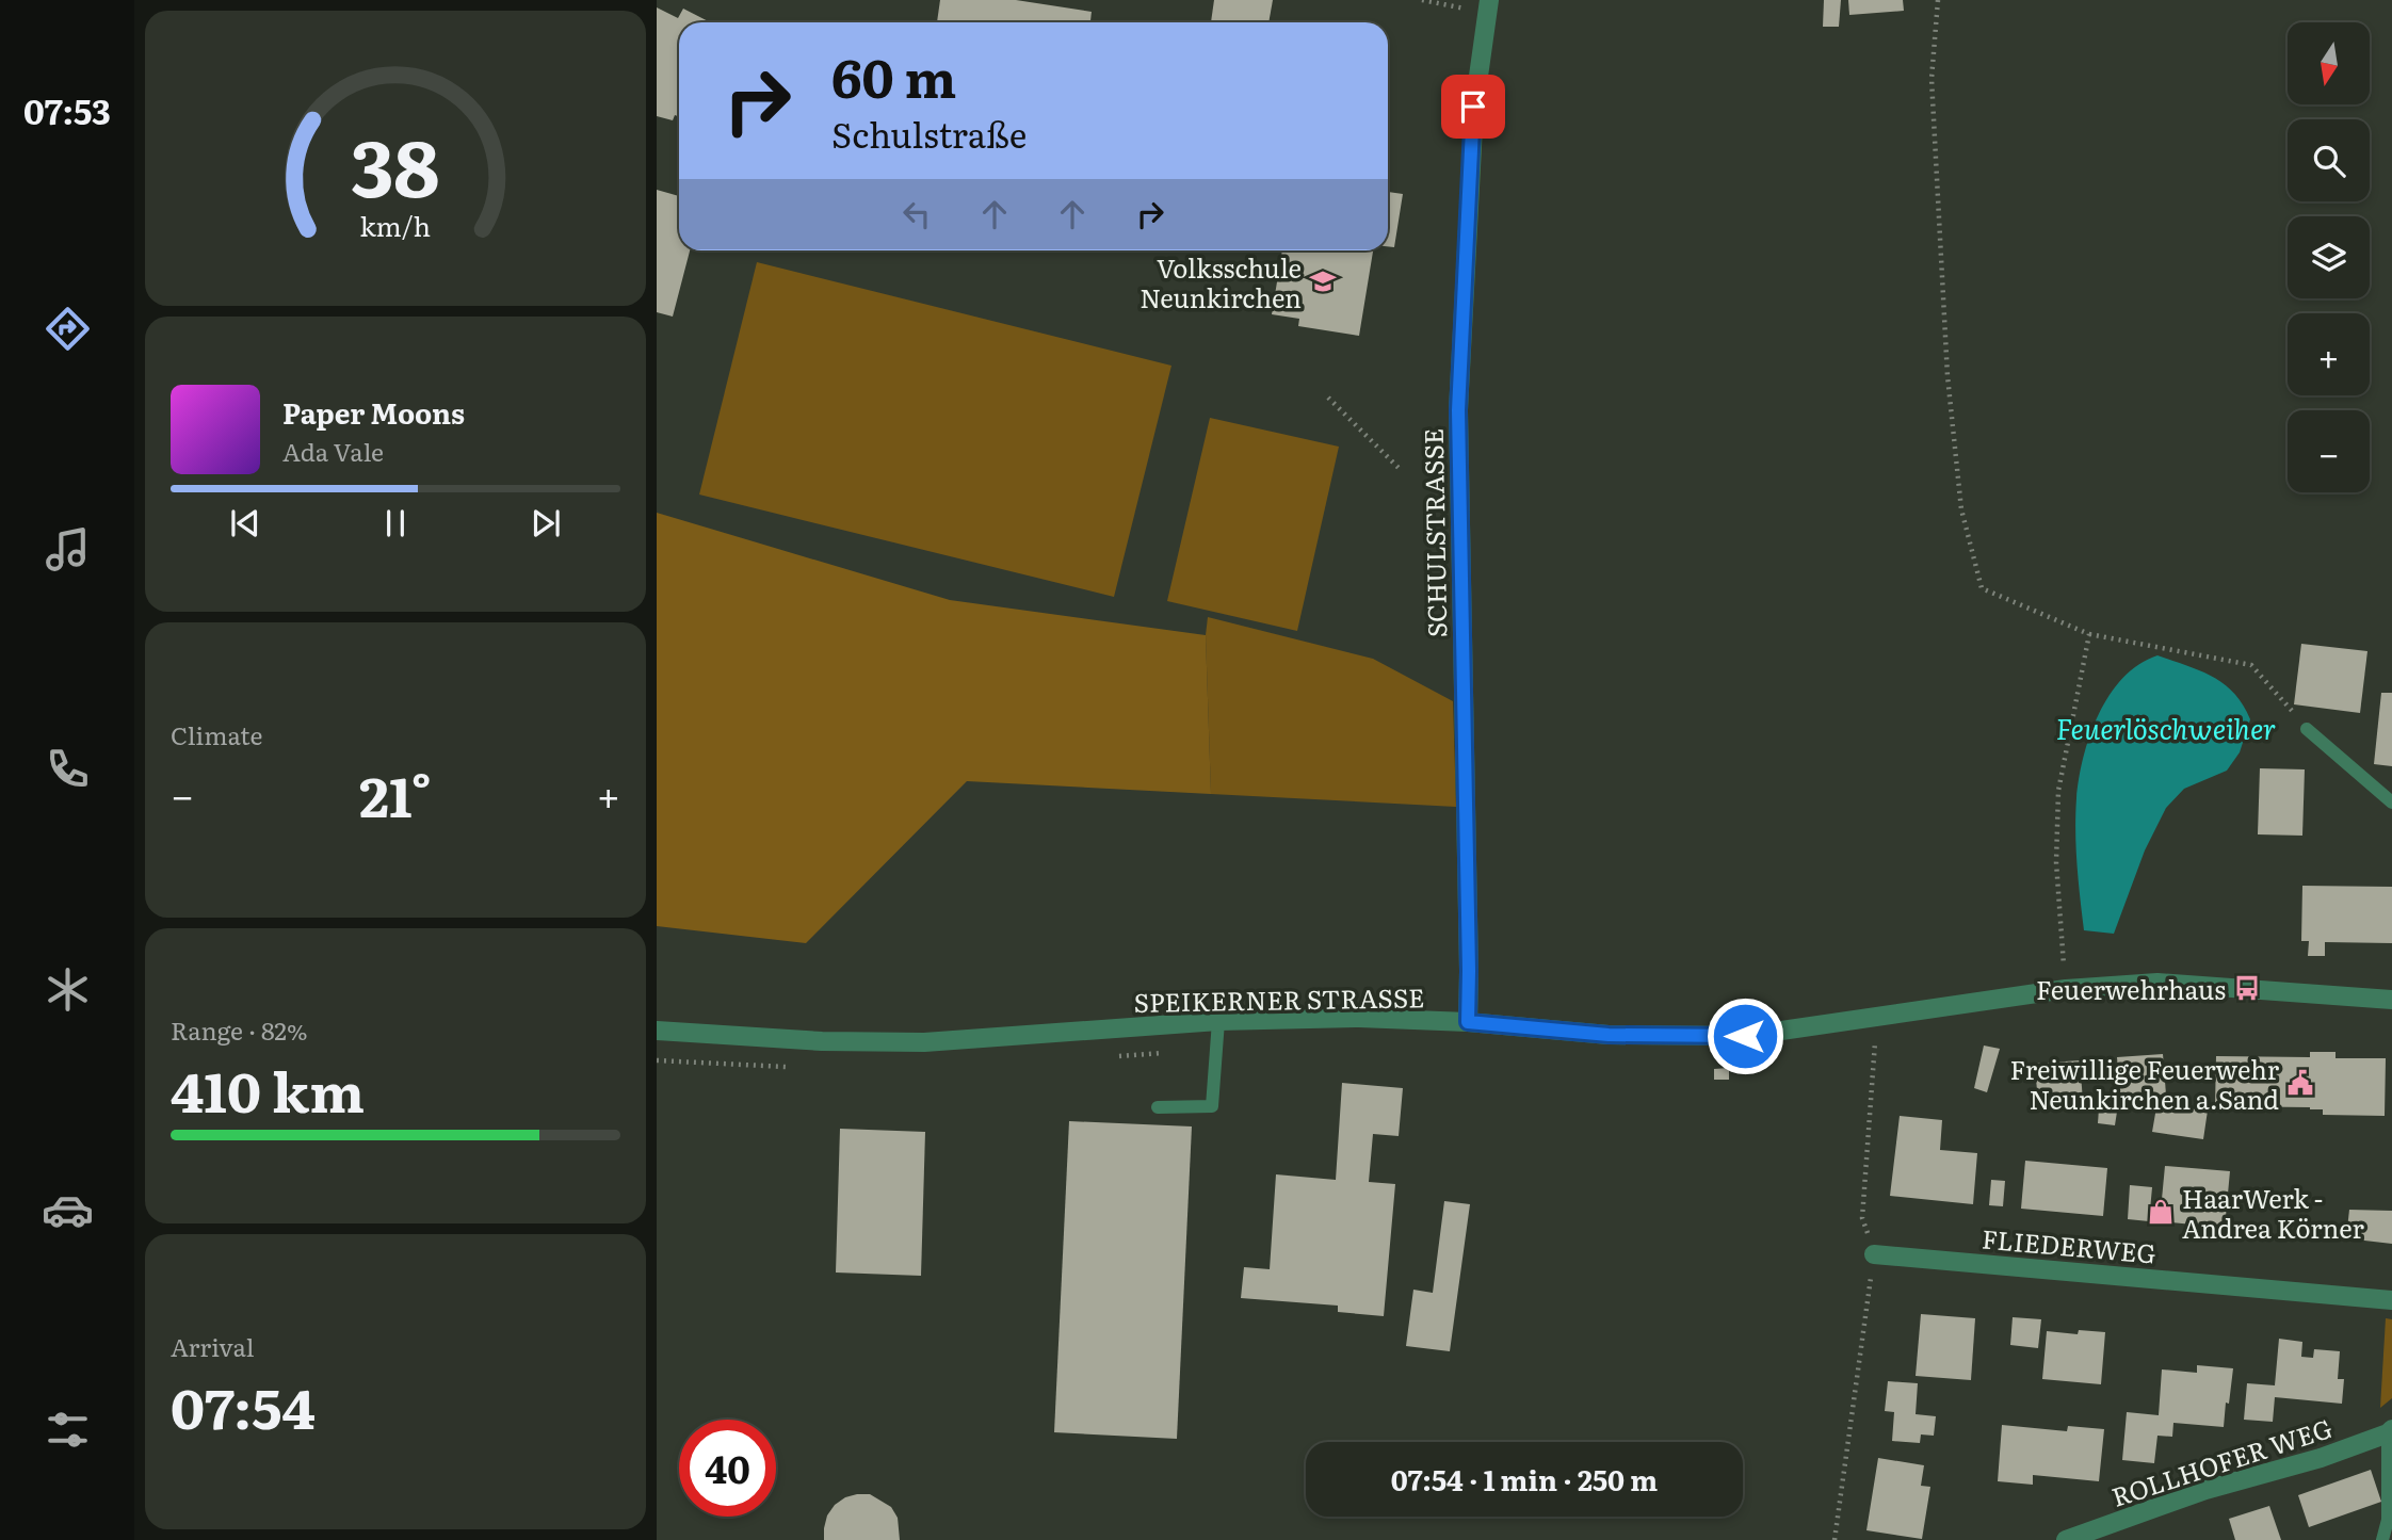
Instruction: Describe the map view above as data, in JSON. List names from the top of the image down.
{
  "streets": {
    "street": [
      "SCHULSTRASSE",
      "SPEIKERNER STRASSE",
      "FLIEDERWEG",
      "ROLLHOFER WEG"
    ]
  },
  "crossings": [
    ["SCHULSTRASSE", "SPEIKERNER STRASSE"]
  ],
  "water": ["Feuerlöschweiher"],
  "places": {
    "school or university": ["Volksschule Neunkirchen"],
    "bus stop": ["Feuerwehrhaus"],
    "public building": ["Freiwillige Feuerwehr Neunkirchen a.Sand"],
    "shop": ["HaarWerk - Andrea Körner"]
  },
  "north": "bottom",
  "page": {
    "tabs": "07:53",
    "map_buttons": ["+", "−"],
    "turn": ["60 m", "Schulstraße"],
    "song": ["Paper Moons", "Ada Vale"],
    "tile": [
      "Climate",
      ["Range · 82%", "410 km"],
      ["Arrival", "07:54"]
    ],
    "heat": ["−", "21°", "+"],
    "limit": "40",
    "trip": "07:54 · 1 min · 250 m",
    "gauge": ["38", "km/h"]
  }
}
